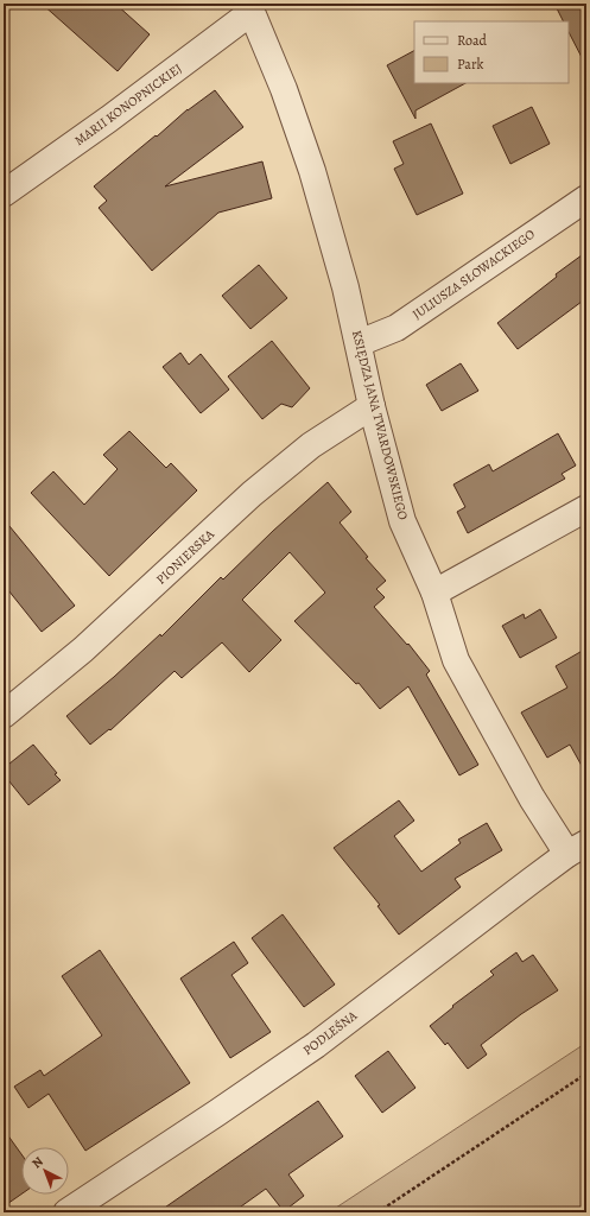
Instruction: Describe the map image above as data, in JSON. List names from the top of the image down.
{
  "streets": {
    "street": [
      "MARII KONOPNICKIEJ",
      "JULIUSZA SŁOWACKIEGO",
      "KSIĘDZA JANA TWARDOWSKIEGO",
      "PIONIERSKA",
      "PODLEŚNA"
    ]
  },
  "crossings": [
    ["MARII KONOPNICKIEJ", "KSIĘDZA JANA TWARDOWSKIEGO"],
    ["JULIUSZA SŁOWACKIEGO", "KSIĘDZA JANA TWARDOWSKIEGO"],
    ["KSIĘDZA JANA TWARDOWSKIEGO", "PIONIERSKA"],
    ["KSIĘDZA JANA TWARDOWSKIEGO", "PODLEŚNA"]
  ],
  "legend": ["Road", "Park"],
  "north": "top left"
}
